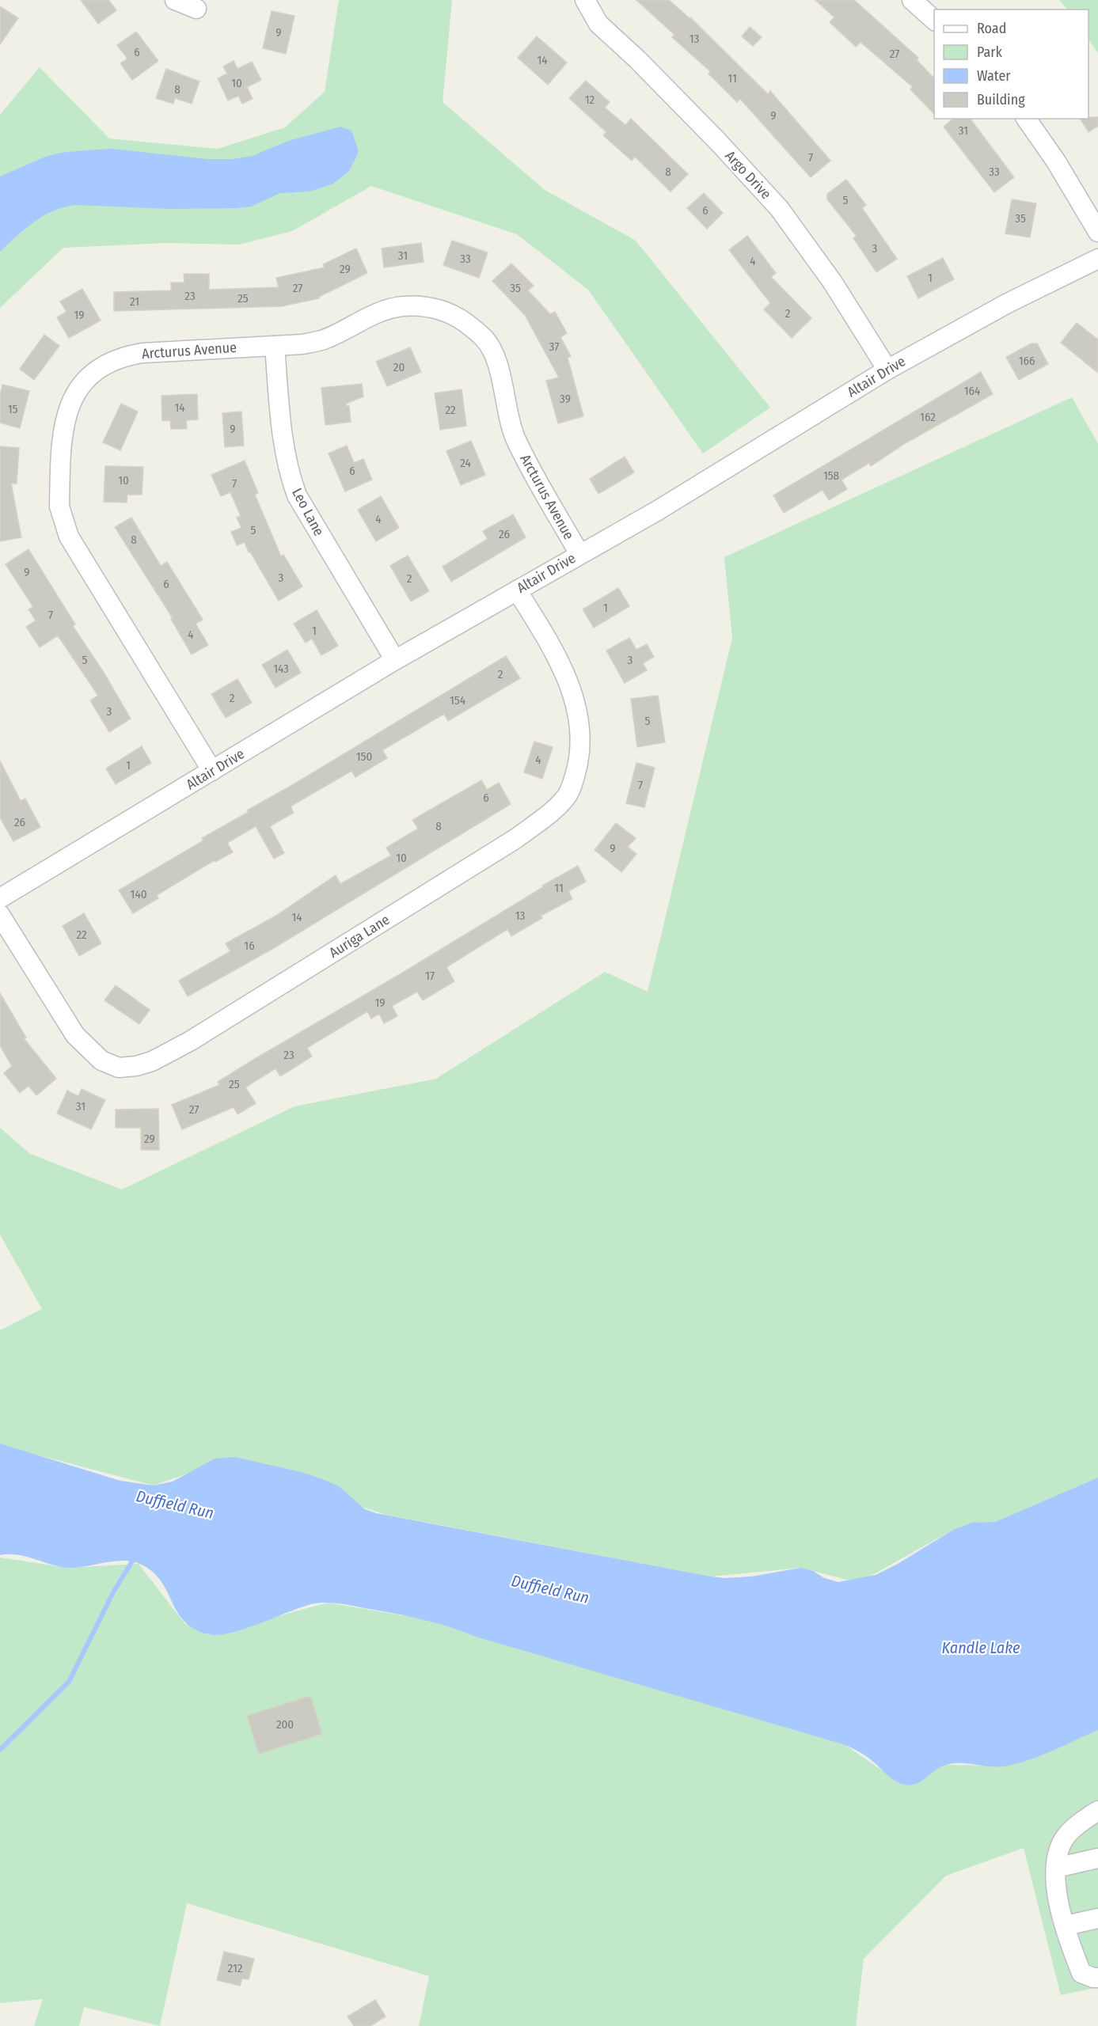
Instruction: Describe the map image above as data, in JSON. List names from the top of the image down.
{
  "streets": {
    "street": [
      "Argo Drive",
      "Arcturus Avenue",
      "Altair Drive",
      "Leo Lane",
      "Auriga Lane"
    ]
  },
  "crossings": [
    ["Argo Drive", "Altair Drive"],
    ["Arcturus Avenue", "Altair Drive"],
    ["Arcturus Avenue", "Leo Lane"],
    ["Altair Drive", "Leo Lane"],
    ["Altair Drive", "Auriga Lane"]
  ],
  "water": ["Duffield Run", "Kandle Lake"],
  "house_numbers": [
    "9",
    "13",
    "6",
    "27",
    "14",
    "11",
    "10",
    "8",
    "12",
    "9",
    "31",
    "7",
    "8",
    "33",
    "5",
    "6",
    "35",
    "3",
    "31",
    "33",
    "4",
    "29",
    "1",
    "27",
    "35",
    "23",
    "25",
    "21",
    "2",
    "19",
    "37",
    "166",
    "20",
    "164",
    "39",
    "14",
    "15",
    "22",
    "162",
    "9",
    "24",
    "6",
    "158",
    "10",
    "7",
    "4",
    "5",
    "26",
    "8",
    "9",
    "3",
    "2",
    "6",
    "1",
    "7",
    "1",
    "4",
    "5",
    "3",
    "143",
    "2",
    "2",
    "154",
    "3",
    "5",
    "150",
    "4",
    "1",
    "7",
    "6",
    "26",
    "8",
    "9",
    "10",
    "11",
    "140",
    "13",
    "14",
    "22",
    "16",
    "17",
    "19",
    "23",
    "25",
    "31",
    "27",
    "29",
    "200",
    "212"
  ],
  "legend": [
    "Road",
    "Park",
    "Water",
    "Building"
  ]
}
